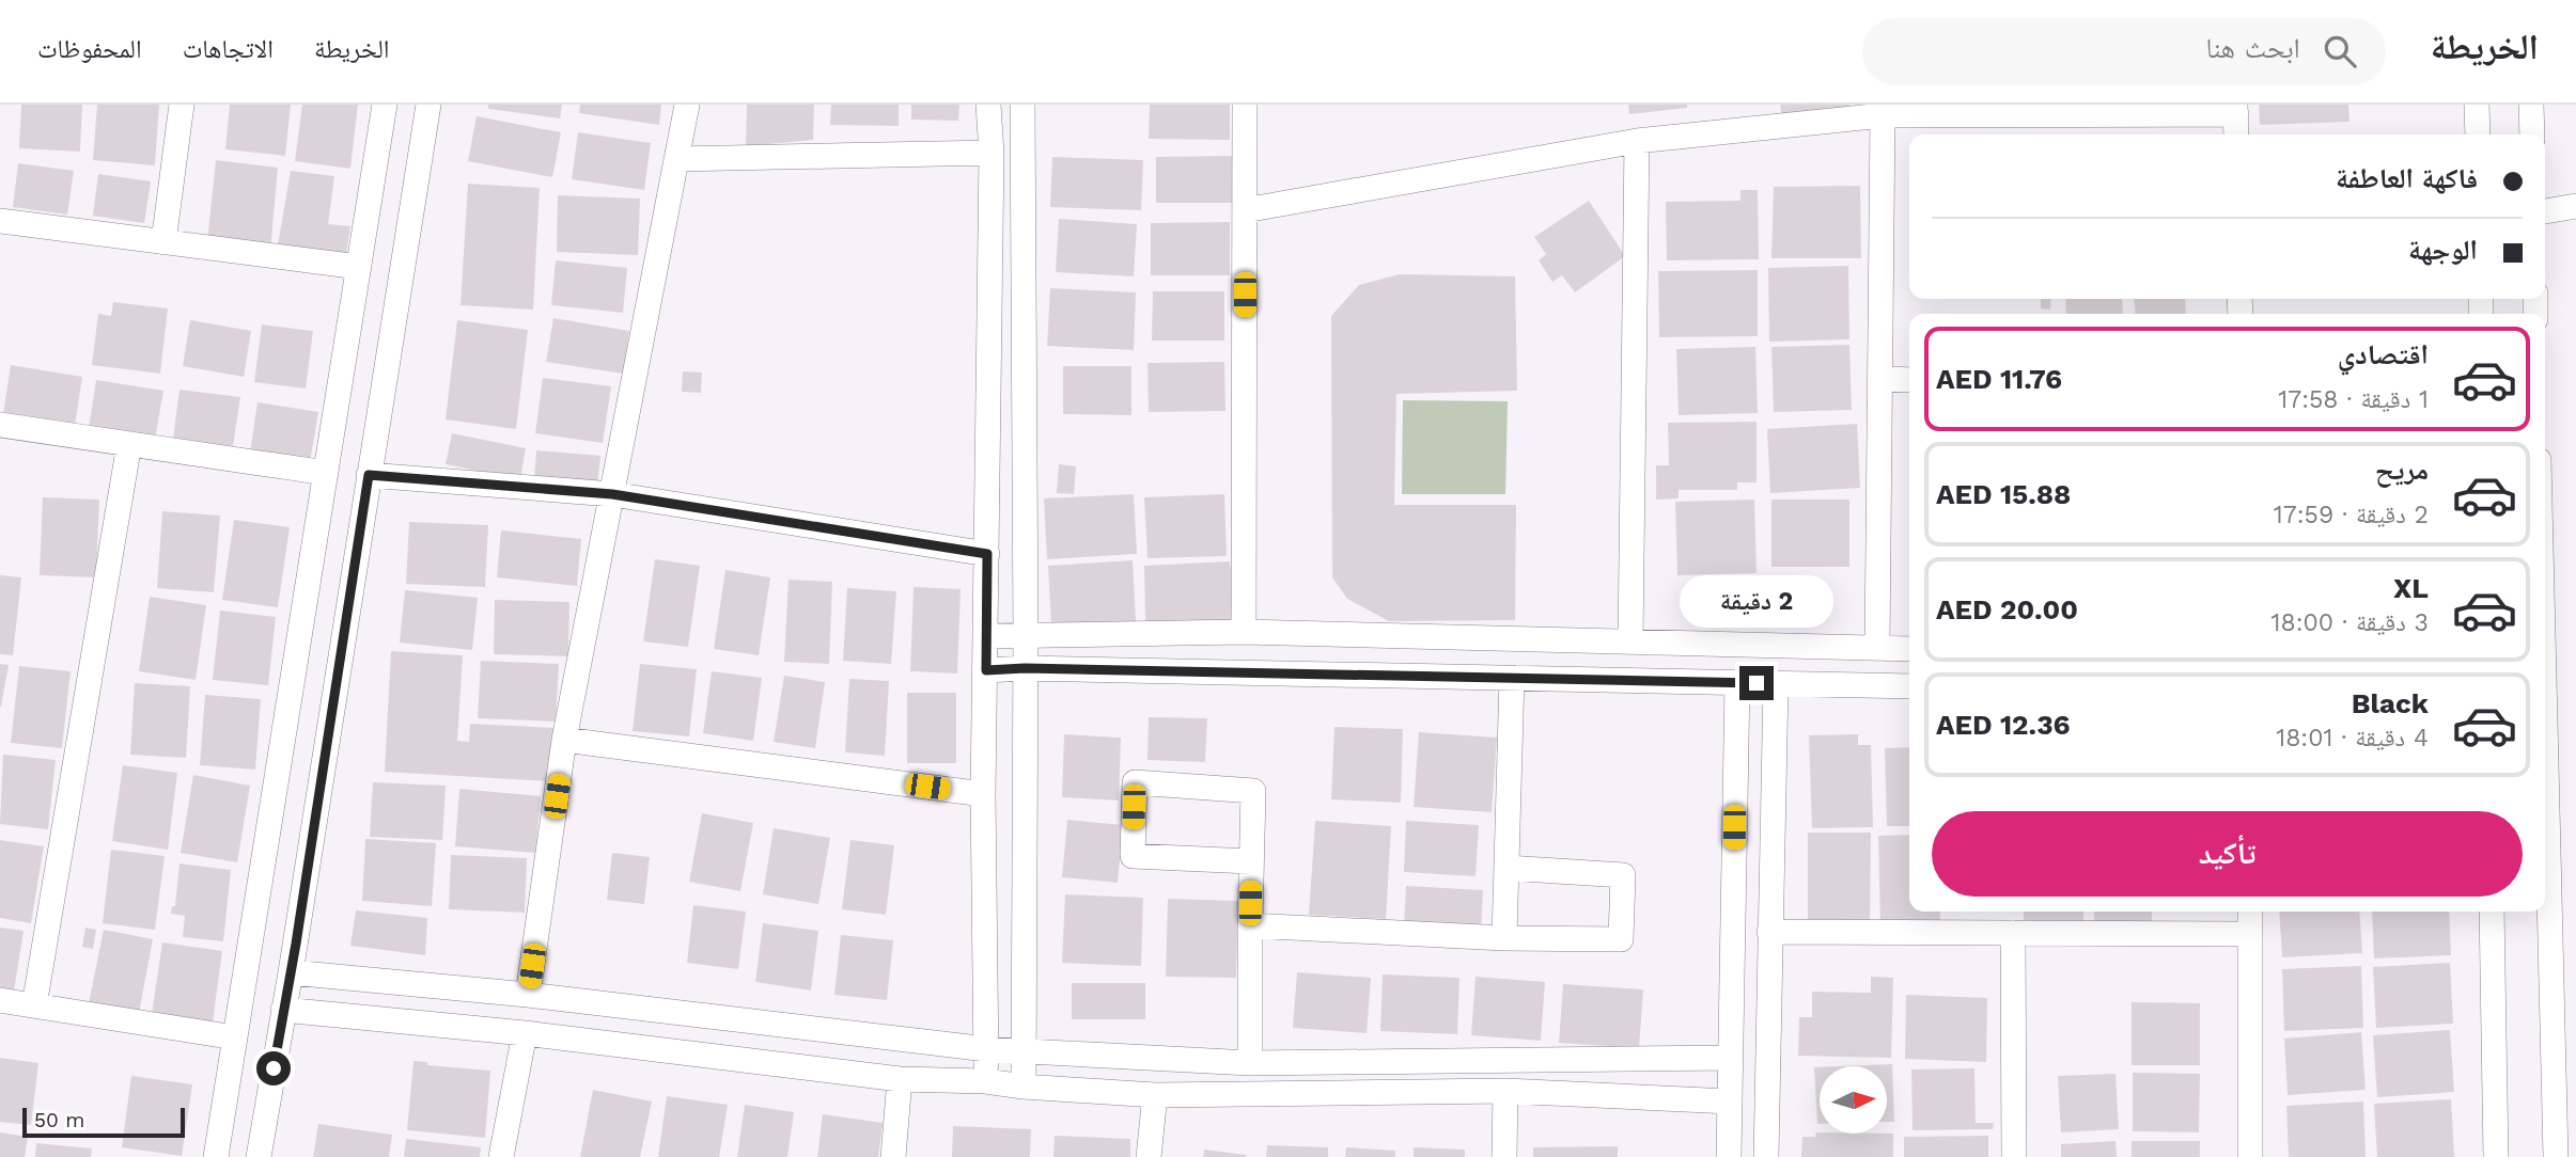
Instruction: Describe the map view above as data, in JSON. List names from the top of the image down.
{
  "scale_bar": "50 m",
  "north": "right",
  "page": {
    "header": "الخريطة",
    "search": "ابحث هنا",
    "nav": ["الخريطة", "الاتجاهات", "المحفوظات"],
    "banner": ["فاكهة العاطفة", "الوجهة"],
    "list": [
      {
        "name": "اقتصادي",
        "note": "1 دقيقة · 17:58",
        "value": "AED 11.76"
      },
      {
        "name": "مريح",
        "note": "2 دقيقة · 17:59",
        "value": "AED 15.88"
      },
      {
        "name": "XL",
        "note": "3 دقيقة · 18:00",
        "value": "AED 20.00"
      },
      {
        "name": "Black",
        "note": "4 دقيقة · 18:01",
        "value": "AED 12.36"
      }
    ],
    "bubble": "2 دقيقة",
    "buttons": "تأكيد",
    "scale": "50 m"
  }
}
